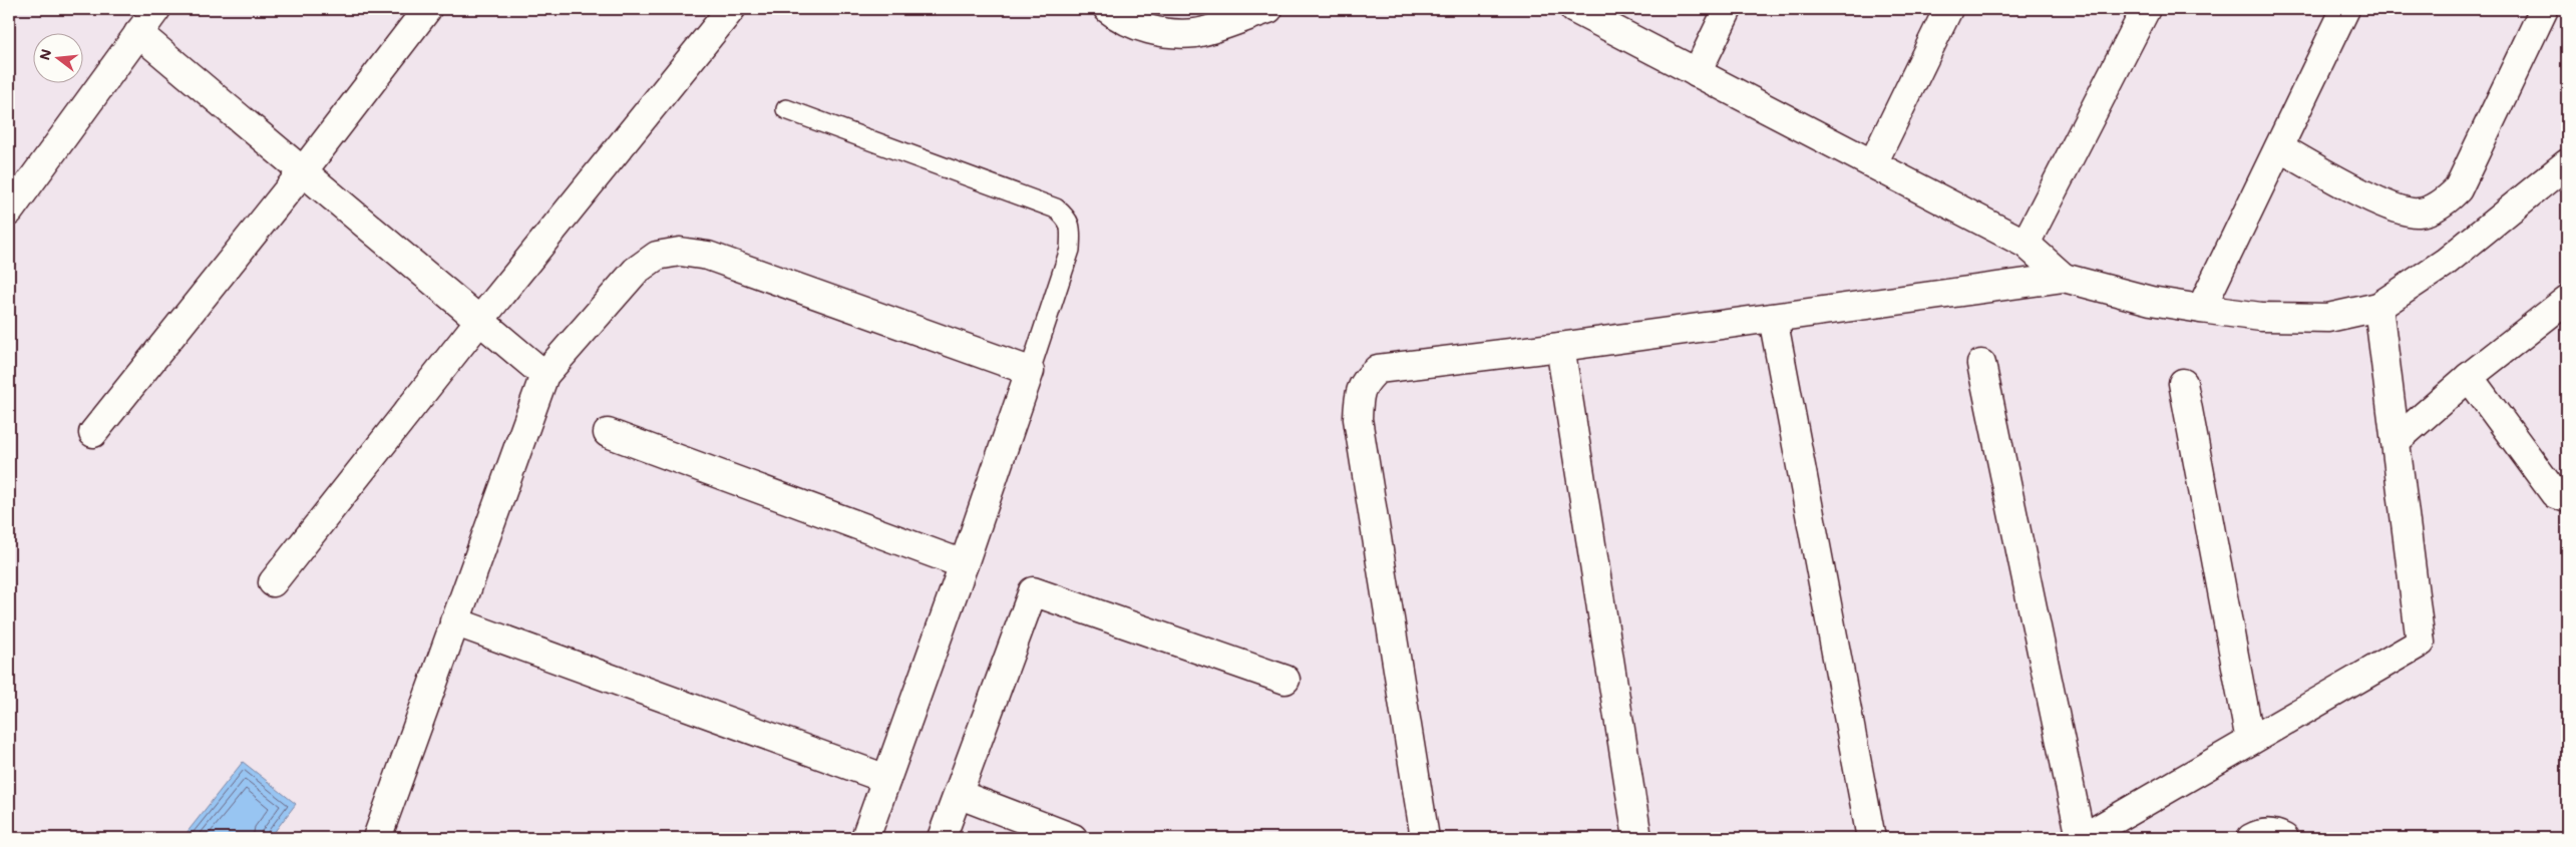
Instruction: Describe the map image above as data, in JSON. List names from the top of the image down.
{
  "north": "left"
}
